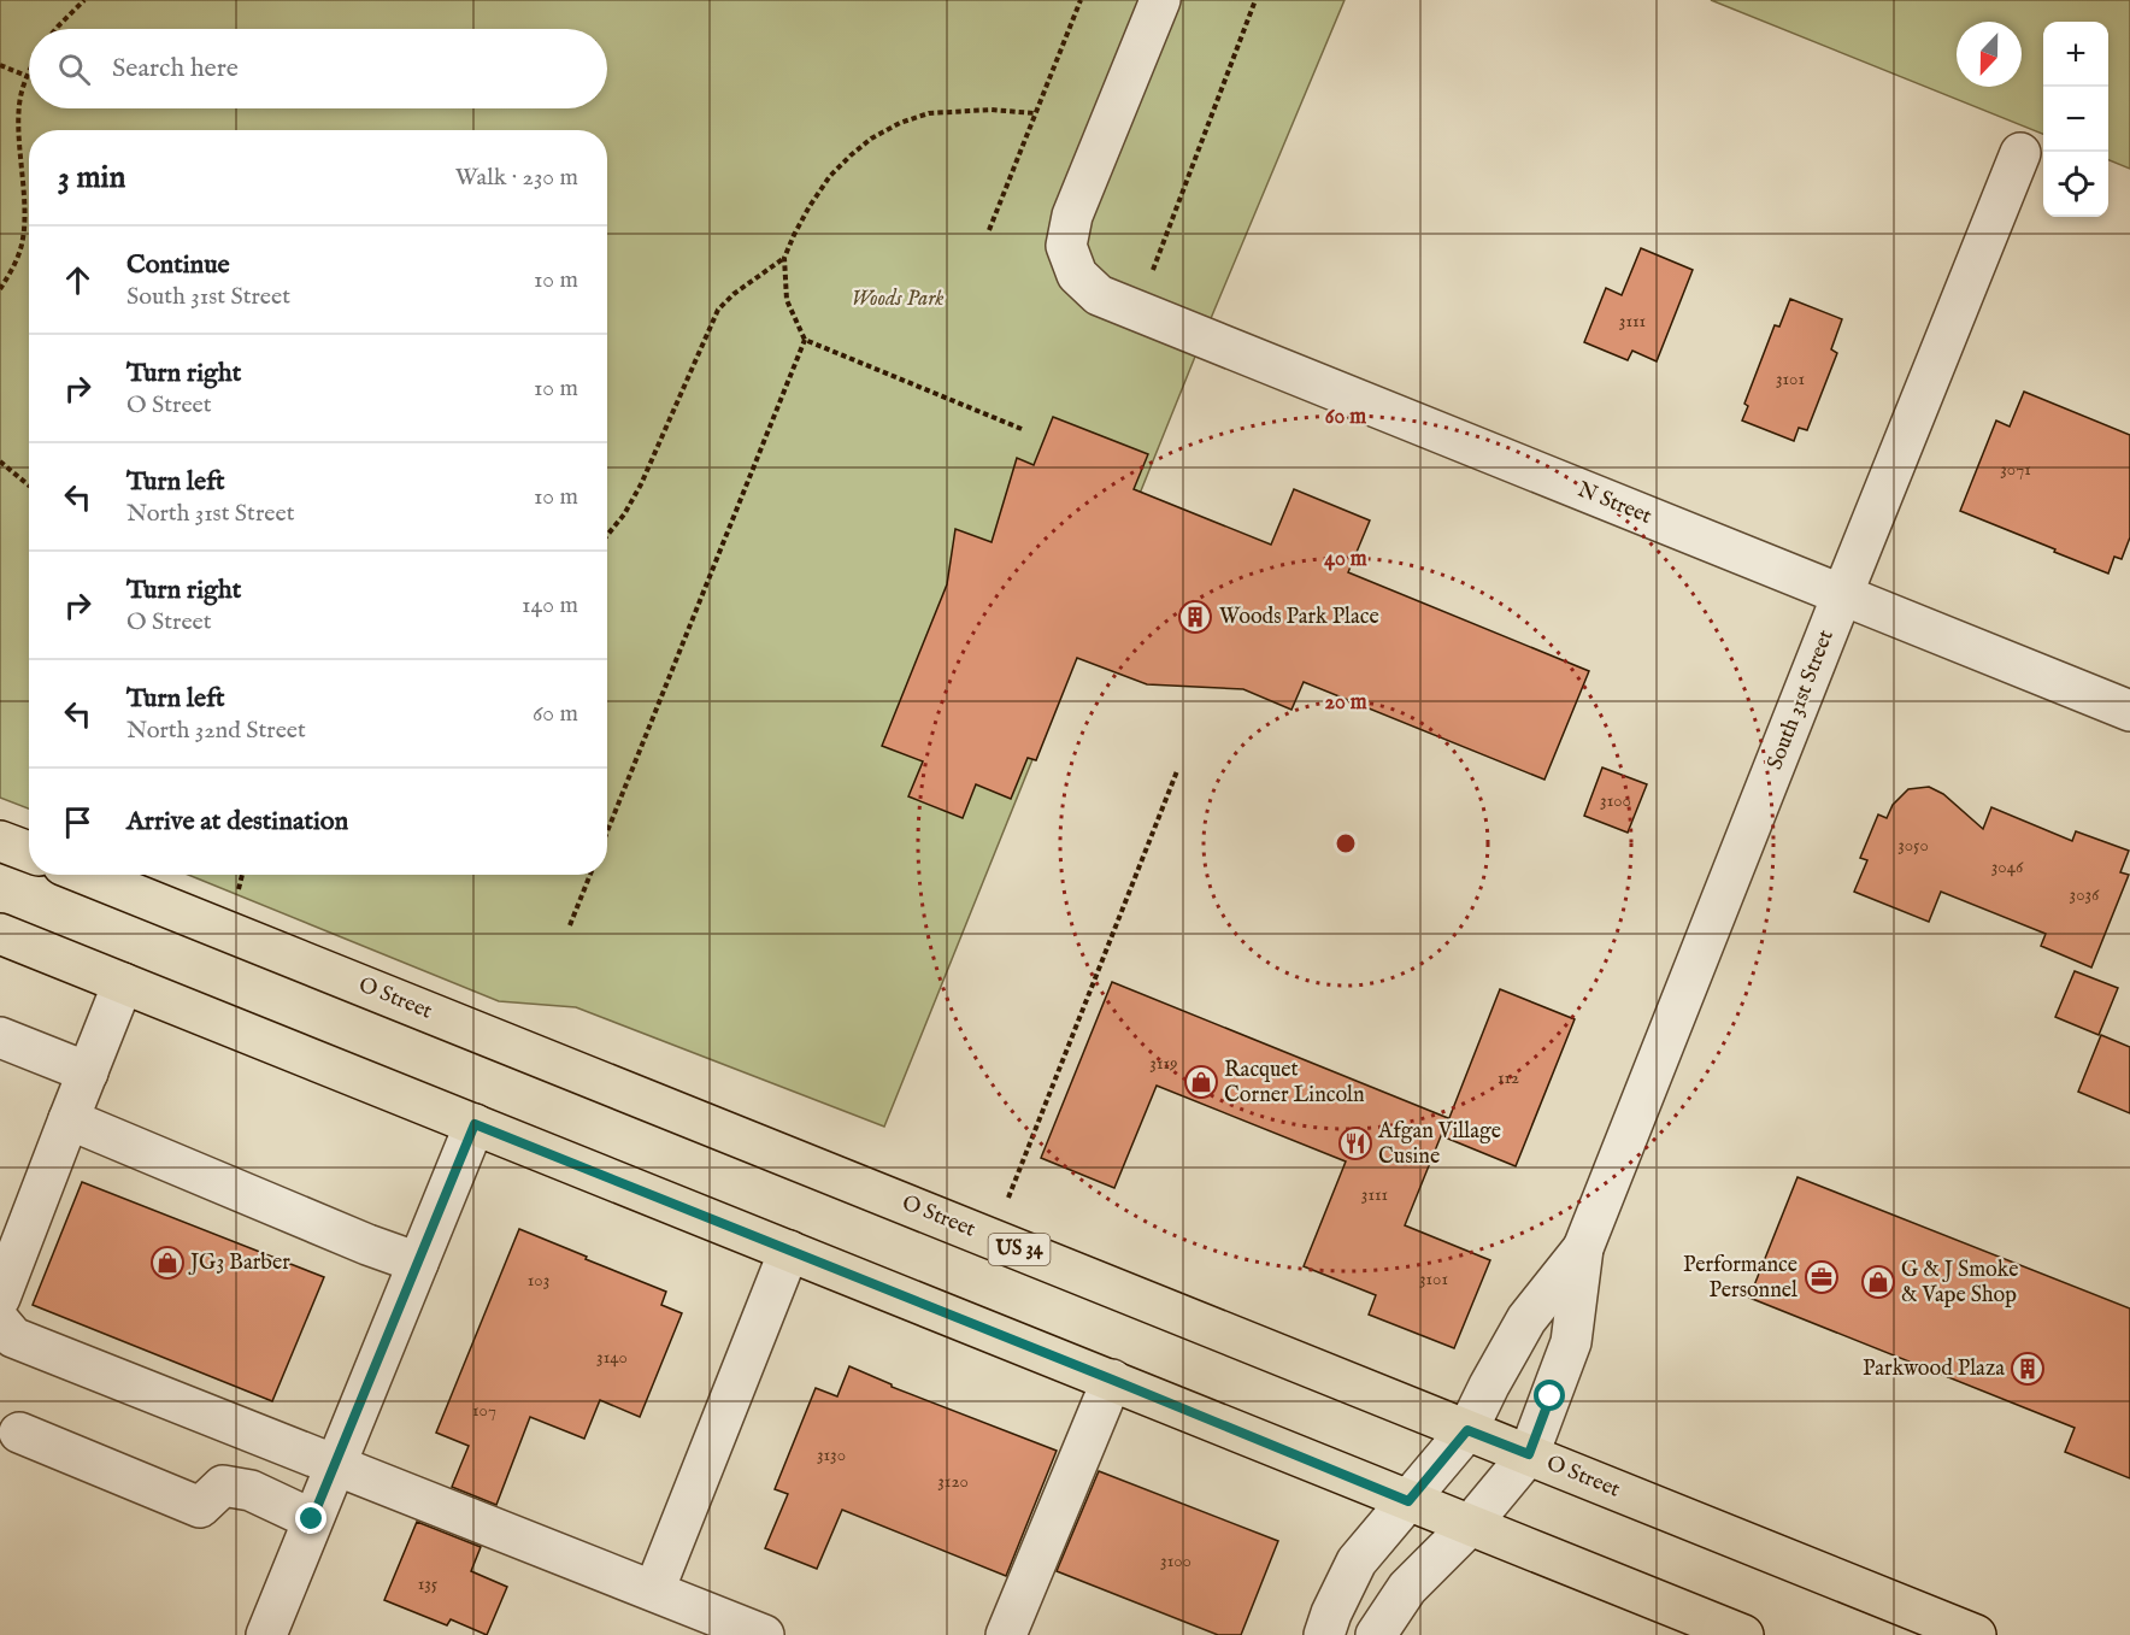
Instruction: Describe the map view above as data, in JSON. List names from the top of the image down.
{
  "streets": {
    "main road": ["O Street", "US 34"],
    "street": ["N Street", "South 31st Street"]
  },
  "crossings": [
    ["N Street", "South 31st Street"],
    ["South 31st Street", "O Street"]
  ],
  "parks": ["Woods Park"],
  "places": {
    "building": ["Woods Park Place", "Parkwood Plaza"],
    "shop": ["Racquet Corner Lincoln", "JG3 Barber", "G & J Smoke & Vape Shop"],
    "restaurant": ["Afgan Village Cusine"],
    "office": ["Performance Personnel"]
  },
  "house_numbers": [
    "3111",
    "3101",
    "3071",
    "3100",
    "3050",
    "3046",
    "3036",
    "3119",
    "112",
    "3111",
    "3101",
    "103",
    "3140",
    "107",
    "3130",
    "3120",
    "3100",
    "135"
  ],
  "north": "bottom",
  "page": {
    "map_buttons": ["+", "−"],
    "search": "Search here",
    "heading": ["3 min", "Walk · 230 m"],
    "list": [
      ["Continue", "South 31st Street", "10 m"],
      ["Turn right", "O Street", "10 m"],
      ["Turn left", "North 31st Street", "10 m"],
      ["Turn right", "O Street", "140 m"],
      ["Turn left", "North 32nd Street", "60 m"],
      "Arrive at destination"
    ]
  },
  "rings": ["60 m", "40 m", "20 m"]
}
